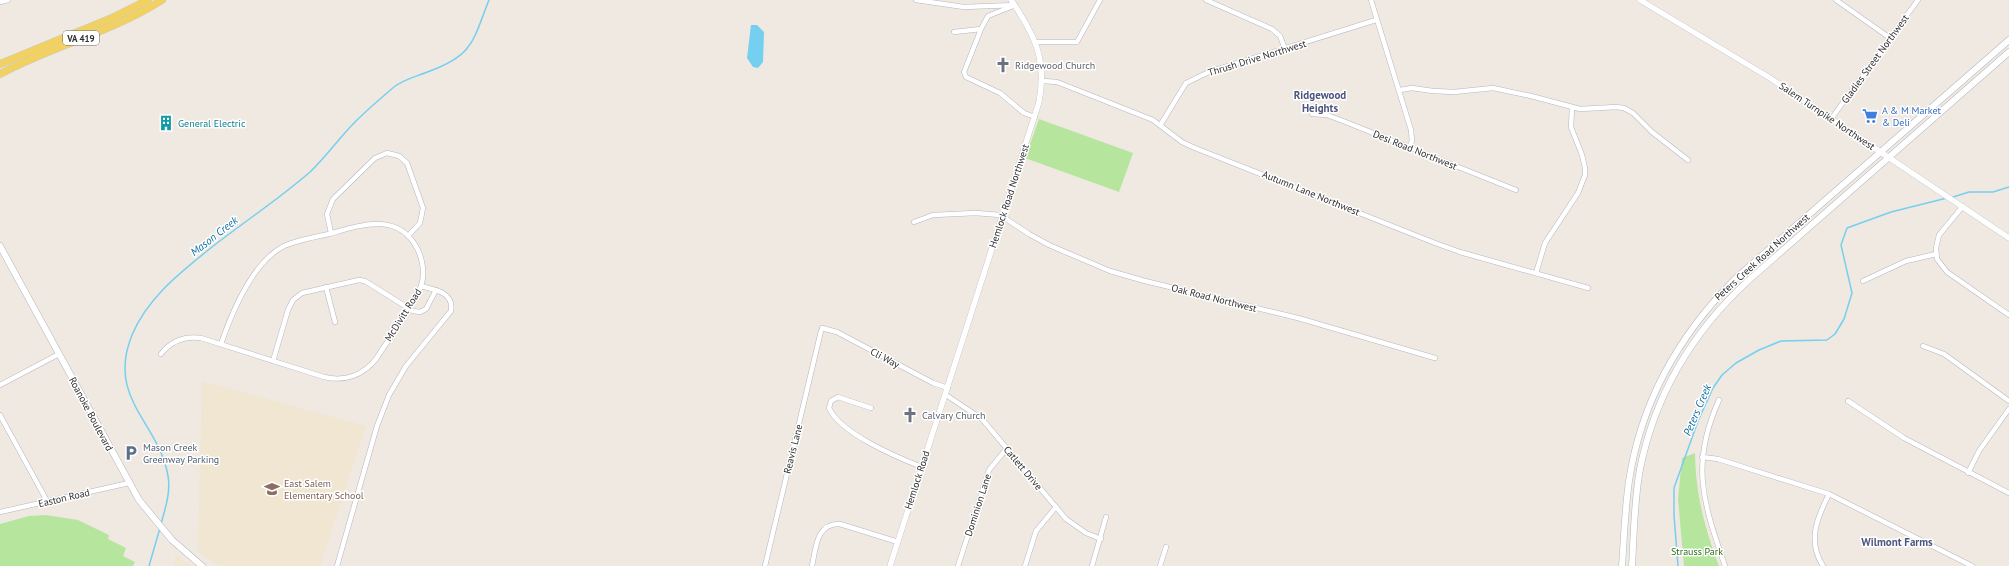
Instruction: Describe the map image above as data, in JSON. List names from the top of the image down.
{
  "streets": {
    "main road": ["VA 419", "Peters Creek Road Northwest", "Roanoke Boulevard"],
    "street": [
      "Thrush Drive Northwest",
      "Gladies Street Northwest",
      "Salem Turnpike Northwest",
      "Desi Road Northwest",
      "Autumn Lane Northwest",
      "Hemlock Road Northwest",
      "Oak Road Northwest",
      "McDivitt Road",
      "Cli Way",
      "Reavis Lane",
      "Catlett Drive",
      "Hemlock Road",
      "Easton Road",
      "Dominion Lane"
    ]
  },
  "crossings": [
    ["Thrush Drive Northwest", "Autumn Lane Northwest"],
    ["Gladies Street Northwest", "Salem Turnpike Northwest"],
    ["Salem Turnpike Northwest", "Peters Creek Road Northwest"],
    ["Autumn Lane Northwest", "Hemlock Road Northwest"],
    ["Hemlock Road Northwest", "Oak Road Northwest"],
    ["Hemlock Road Northwest", "Cli Way"],
    ["Hemlock Road Northwest", "Catlett Drive"],
    ["Hemlock Road Northwest", "Hemlock Road"],
    ["Cli Way", "Reavis Lane"],
    ["Roanoke Boulevard", "Easton Road"],
    ["Catlett Drive", "Hemlock Road"],
    ["Catlett Drive", "Dominion Lane"]
  ],
  "districts": ["Ridgewood Heights", "Wilmont Farms"],
  "water": ["Mason Creek", "Peters Creek"],
  "parks": ["Strauss Park"],
  "places": {
    "church": ["Ridgewood Church", "Calvary Church"],
    "supermarket": ["A & M Market & Deli"],
    "building": ["General Electric"],
    "parking": ["Mason Creek Greenway Parking"],
    "school or university": ["East Salem Elementary School"]
  }
}
